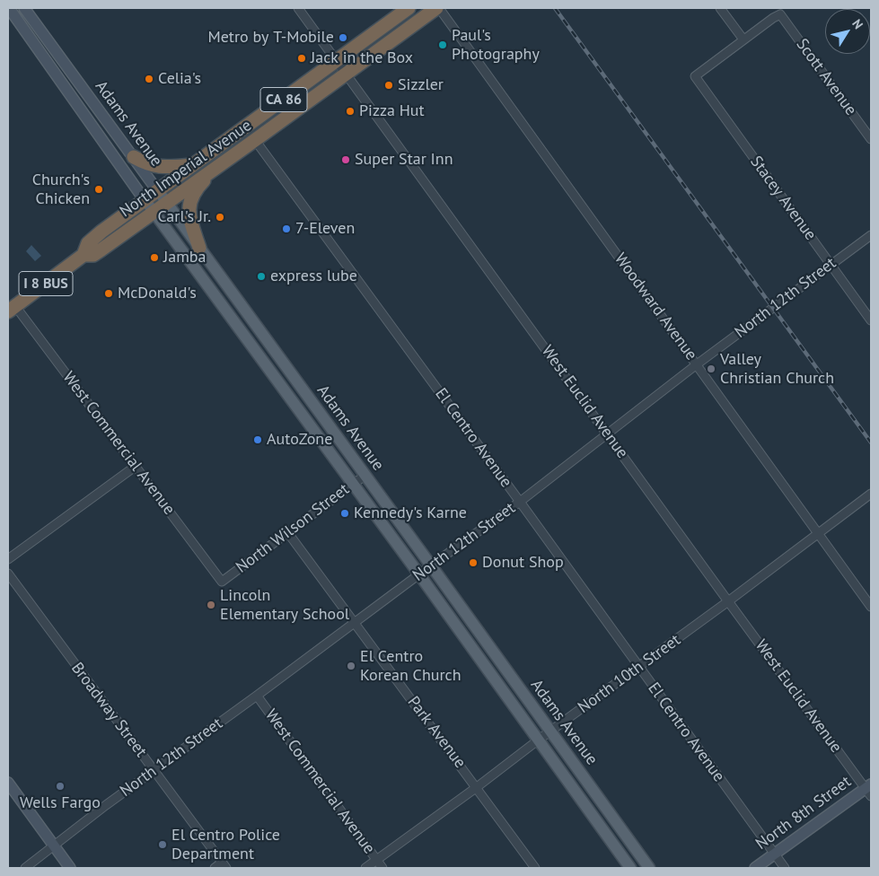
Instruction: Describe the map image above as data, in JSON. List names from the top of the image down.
{
  "streets": {
    "highway": ["CA 86", "North Imperial Avenue", "I 8 BUS"],
    "main road": ["Adams Avenue", "North 8th Street"],
    "street": [
      "Scott Avenue",
      "Stacey Avenue",
      "North 12th Street",
      "Woodward Avenue",
      "West Euclid Avenue",
      "El Centro Avenue",
      "West Commercial Avenue",
      "North Wilson Street",
      "North 10th Street",
      "Broadway Street",
      "Park Avenue"
    ]
  },
  "crossings": [
    ["Scott Avenue", "Stacey Avenue"],
    ["CA 86", "Adams Avenue"],
    ["CA 86", "North Imperial Avenue"],
    ["Adams Avenue", "North Imperial Avenue"],
    ["Adams Avenue", "North 12th Street"],
    ["Adams Avenue", "North Wilson Street"],
    ["Adams Avenue", "North 10th Street"],
    ["North Imperial Avenue", "Woodward Avenue"],
    ["North Imperial Avenue", "West Euclid Avenue"],
    ["North Imperial Avenue", "El Centro Avenue"],
    ["North Imperial Avenue", "West Commercial Avenue"],
    ["Stacey Avenue", "North 12th Street"],
    ["North 12th Street", "Woodward Avenue"],
    ["North 12th Street", "West Euclid Avenue"],
    ["North 12th Street", "El Centro Avenue"],
    ["North 12th Street", "West Commercial Avenue"],
    ["North 12th Street", "Broadway Street"],
    ["North 12th Street", "Park Avenue"],
    ["Woodward Avenue", "North 10th Street"],
    ["West Euclid Avenue", "North 10th Street"],
    ["West Euclid Avenue", "North 8th Street"],
    ["El Centro Avenue", "North 10th Street"],
    ["El Centro Avenue", "North 8th Street"],
    ["West Commercial Avenue", "North Wilson Street"],
    ["West Commercial Avenue", "North 10th Street"],
    ["North Wilson Street", "Park Avenue"],
    ["North 10th Street", "Park Avenue"]
  ],
  "places": [
    "Metro by T-Mobile",
    "Paul's Photography",
    "Jack in the Box",
    "Celia's",
    "Sizzler",
    "Pizza Hut",
    "Super Star Inn",
    "Church's Chicken",
    "Carl's Jr.",
    "7-Eleven",
    "Jamba",
    "express lube",
    "McDonald's",
    "Valley Christian Church",
    "AutoZone",
    "Kennedy's Karne",
    "Donut Shop",
    "Lincoln Elementary School",
    "El Centro Korean Church",
    "Wells Fargo",
    "El Centro Police Department"
  ],
  "north": "top right"
}
